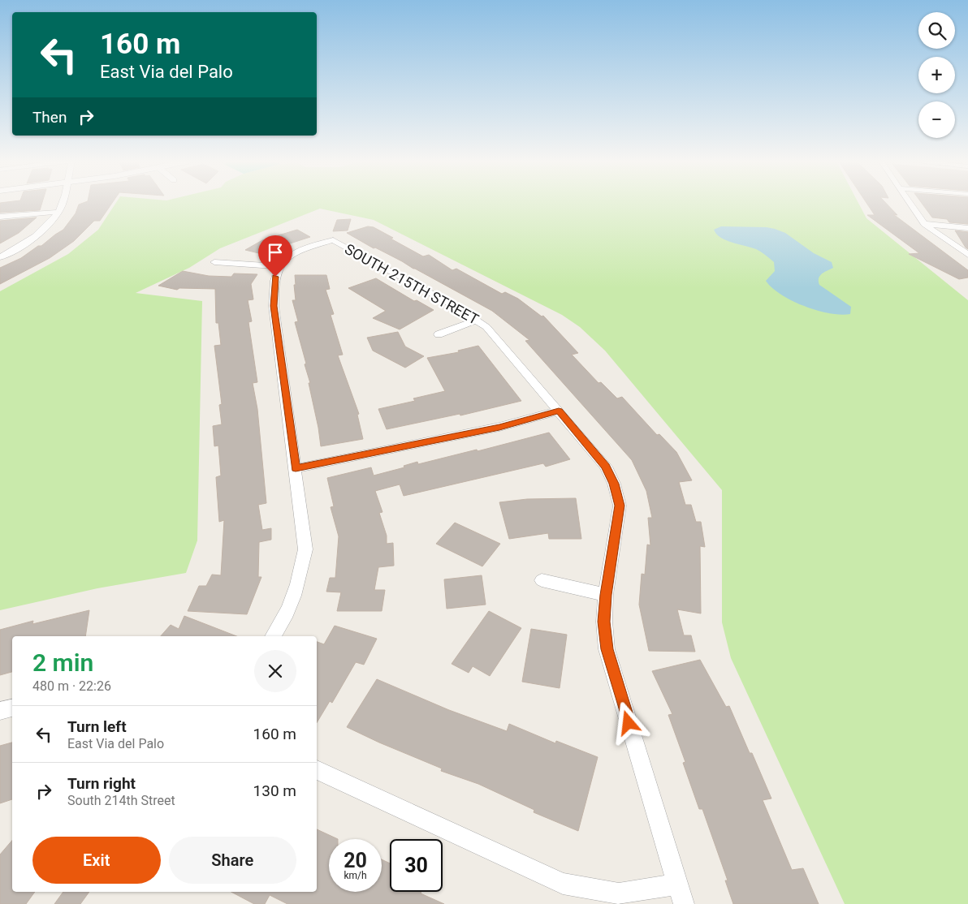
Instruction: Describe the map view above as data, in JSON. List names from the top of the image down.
{
  "streets": {
    "street": ["SOUTH 215TH STREET"]
  },
  "page": {
    "map_buttons": ["+", "−"],
    "turn": ["160 m", "East Via del Palo"],
    "then": "Then",
    "heading": ["2 min", "480 m · 22:26"],
    "list": [
      {
        "name": "Turn left",
        "note": "East Via del Palo",
        "value": "160 m"
      },
      {
        "name": "Turn right",
        "note": "South 214th Street",
        "value": "130 m"
      }
    ],
    "buttons": ["Exit", "Share"],
    "speed": "20 km/h",
    "limit": "30"
  }
}
